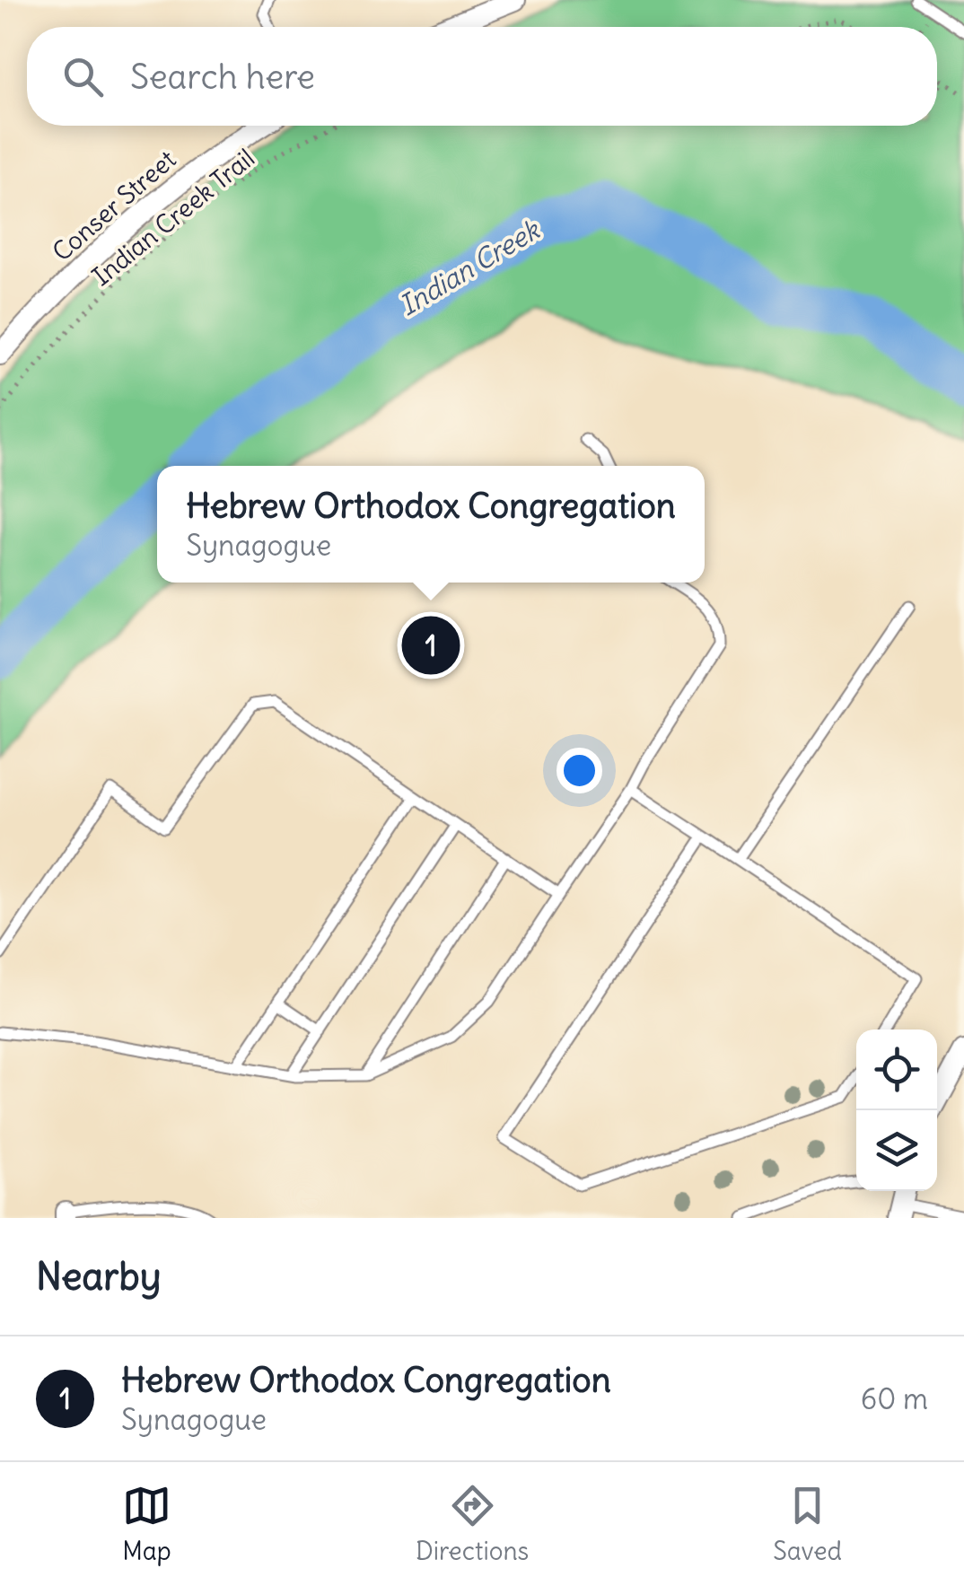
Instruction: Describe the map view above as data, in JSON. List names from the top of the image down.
{
  "streets": {
    "street": ["Conser Street"],
    "path": ["Indian Creek Trail"]
  },
  "water": ["Indian Creek"],
  "page": {
    "search": "Search here",
    "popup": ["Hebrew Orthodox Congregation", "Synagogue"],
    "pins": "1",
    "heading": "Nearby",
    "list": [
      {
        "mark": "1",
        "name": "Hebrew Orthodox Congregation",
        "note": "Synagogue",
        "value": "60 m"
      }
    ],
    "nav": ["Map", "Directions", "Saved"]
  }
}
